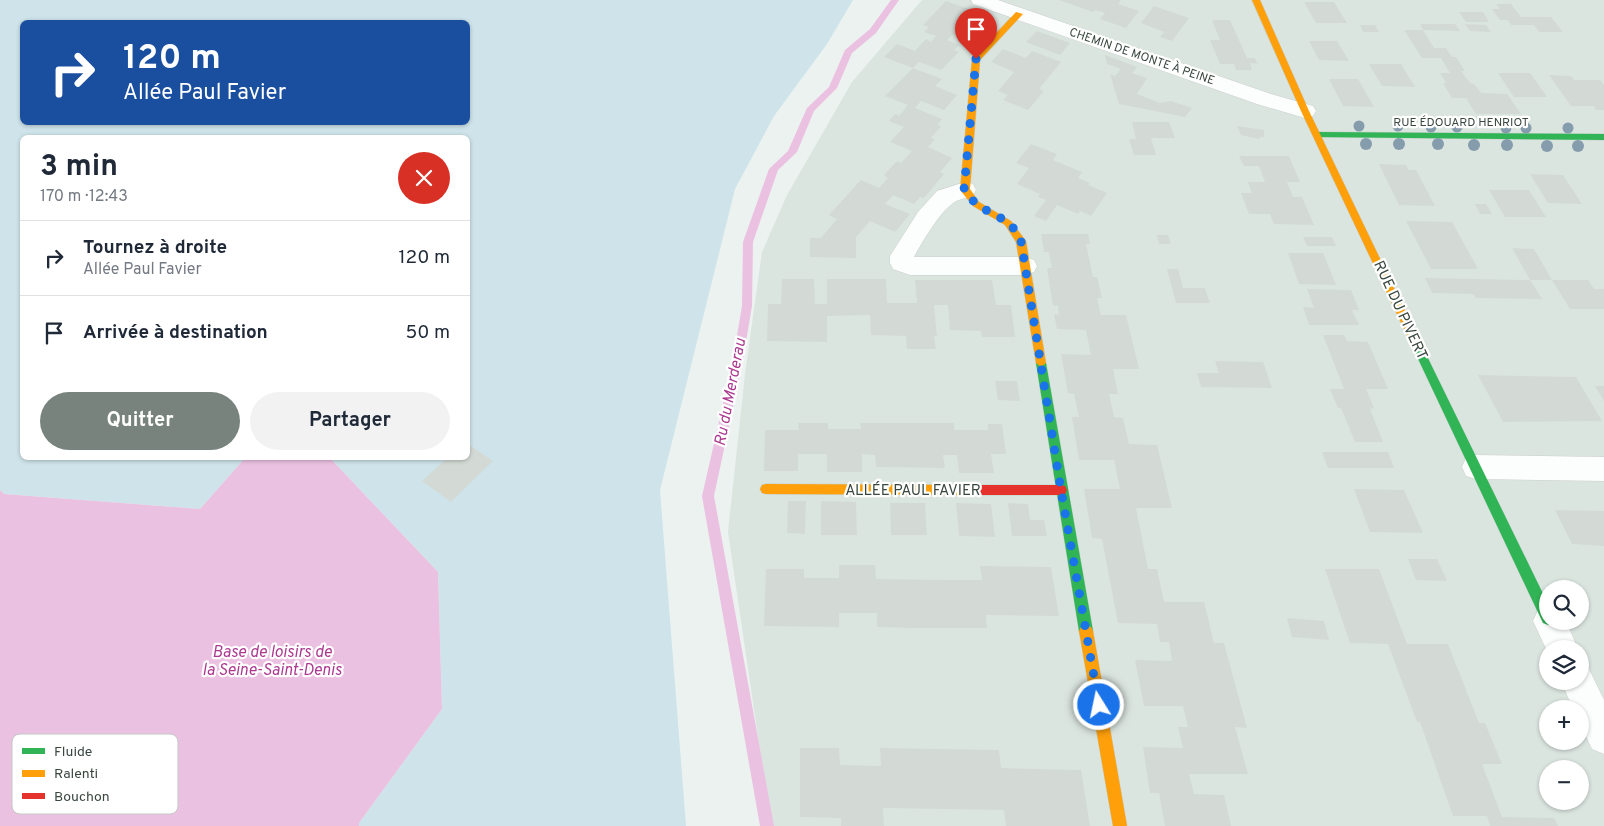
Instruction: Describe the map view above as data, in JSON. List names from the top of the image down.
{
  "streets": {
    "street": [
      "CHEMIN DE MONTE À PEINE",
      "RUE ÉDOUARD HENRIOT",
      "RUE DU PIVERT",
      "ALLÉE PAUL FAVIER"
    ]
  },
  "crossings": [
    ["CHEMIN DE MONTE À PEINE", "RUE DU PIVERT"],
    ["RUE ÉDOUARD HENRIOT", "RUE DU PIVERT"]
  ],
  "water": ["Ru du Merderau", "Base de loisirs de la Seine-Saint-Denis"],
  "legend": ["Fluide", "Ralenti", "Bouchon"],
  "page": {
    "turn": ["120 m", "Allée Paul Favier"],
    "heading": ["3 min", "170 m · 12:43"],
    "list": [
      {
        "name": "Tournez à droite",
        "note": "Allée Paul Favier",
        "value": "120 m"
      },
      {
        "name": "Arrivée à destination",
        "value": "50 m"
      }
    ],
    "buttons": ["Quitter", "Partager"],
    "map_buttons": ["+", "−"]
  }
}
